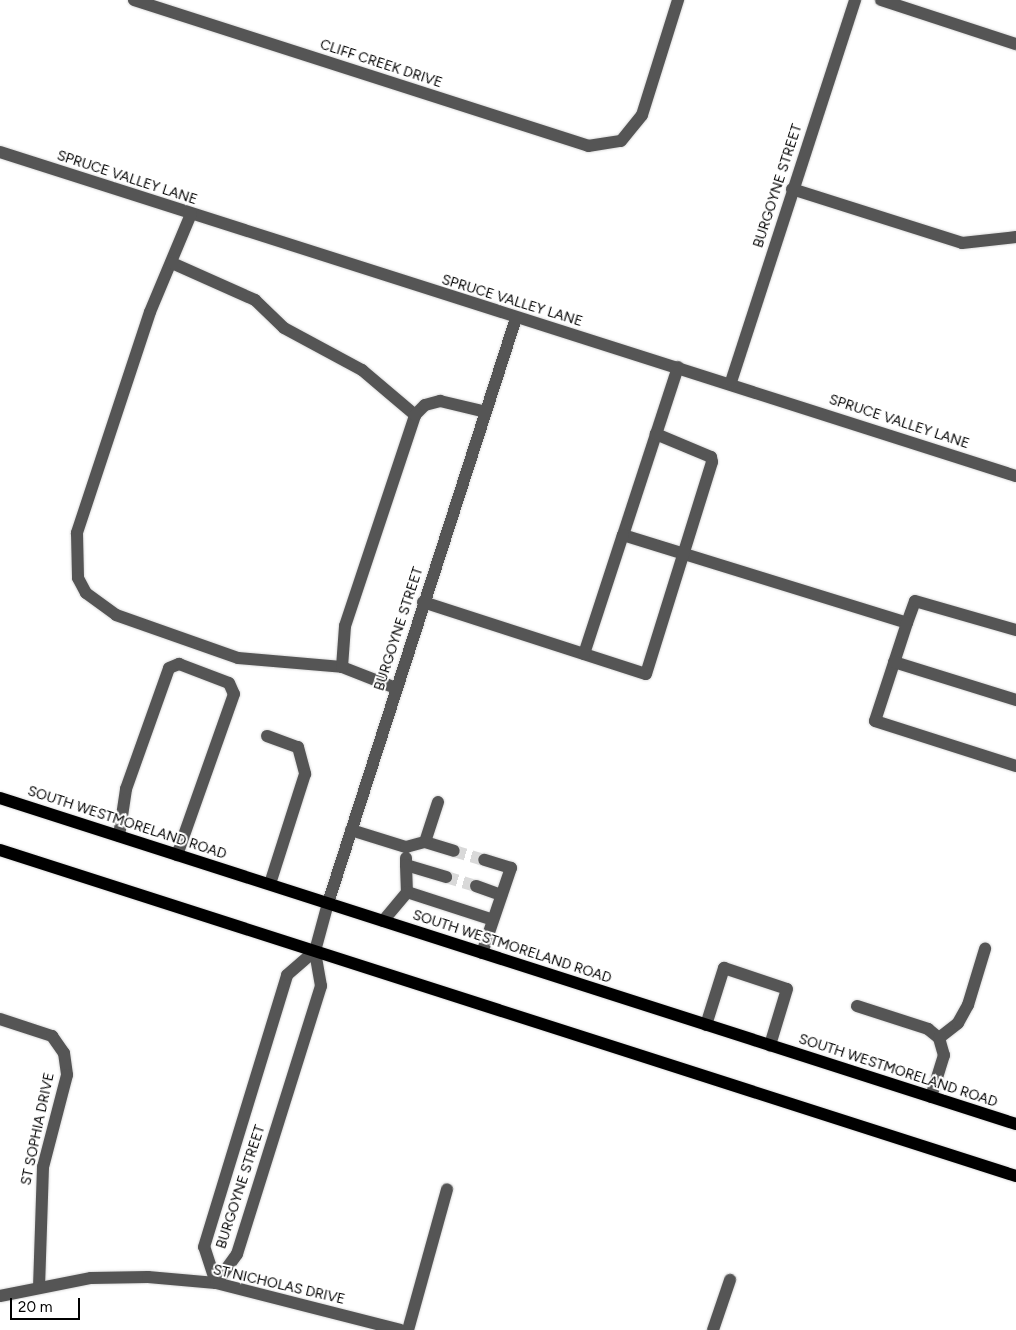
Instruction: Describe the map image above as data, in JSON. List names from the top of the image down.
{
  "streets": {
    "main road": ["SOUTH WESTMORELAND ROAD"],
    "street": [
      "CLIFF CREEK DRIVE",
      "SPRUCE VALLEY LANE",
      "BURGOYNE STREET",
      "ST SOPHIA DRIVE",
      "ST NICHOLAS DRIVE"
    ]
  },
  "crossings": [
    ["SPRUCE VALLEY LANE", "BURGOYNE STREET"],
    ["BURGOYNE STREET", "SOUTH WESTMORELAND ROAD"],
    ["BURGOYNE STREET", "ST NICHOLAS DRIVE"],
    ["ST SOPHIA DRIVE", "ST NICHOLAS DRIVE"]
  ],
  "scale_bar": "20 m"
}
